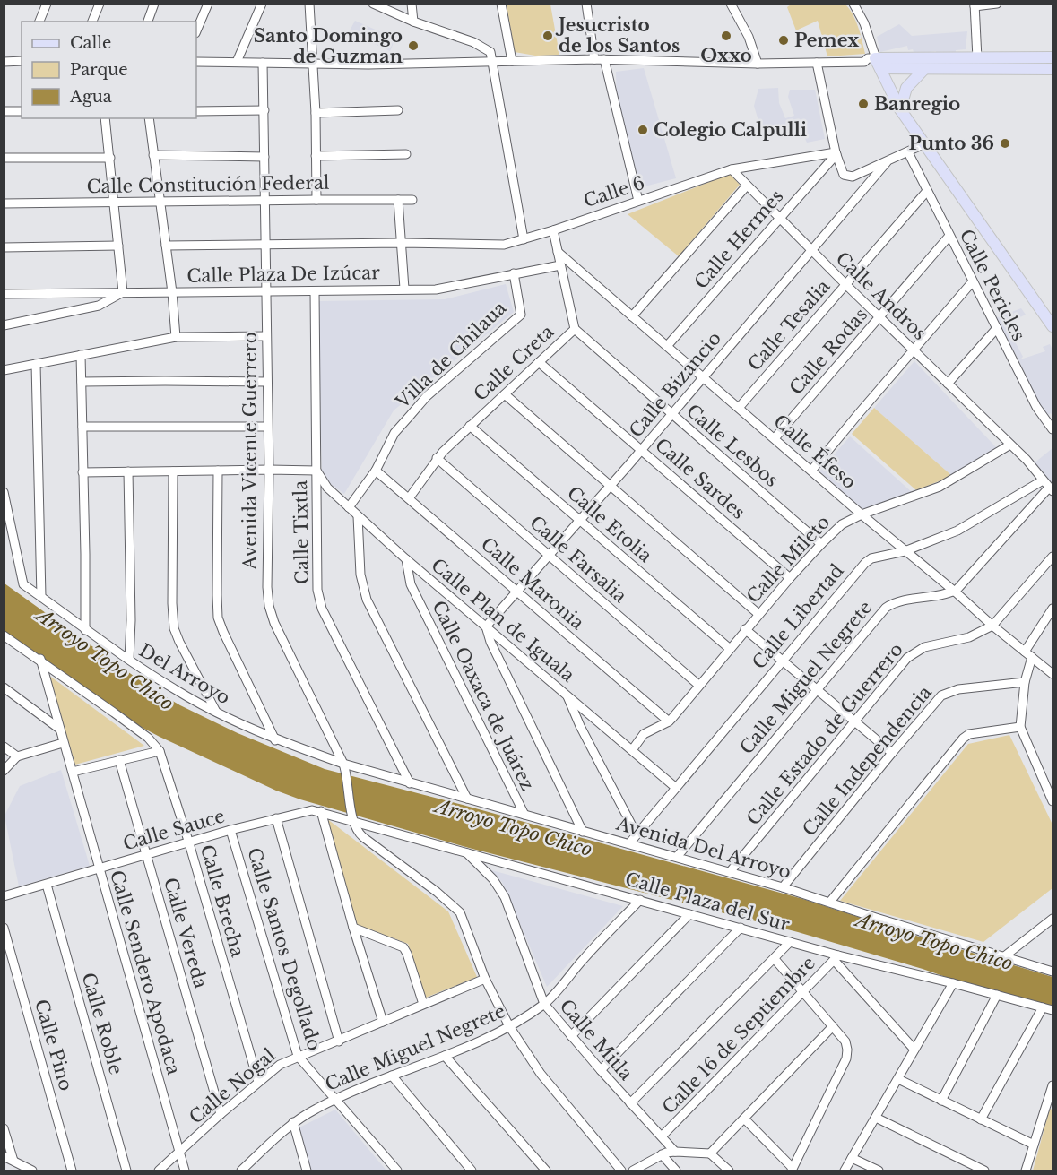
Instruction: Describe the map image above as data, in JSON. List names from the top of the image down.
{
  "streets": {
    "street": [
      "Calle Constitución Federal",
      "Calle 6",
      "Calle Hermes",
      "Calle Plaza De Izúcar",
      "Calle Pericles",
      "Calle Andros",
      "Calle Tesalia",
      "Calle Rodas",
      "Villa de Chilaua",
      "Calle Creta",
      "Calle Bizancio",
      "Calle Lesbos",
      "Avenida Vicente Guerrero",
      "Calle Éfeso",
      "Calle Sardes",
      "Calle Etolia",
      "Calle Tixtla",
      "Calle Farsalia",
      "Calle Mileto",
      "Calle Maronia",
      "Calle Libertad",
      "Calle Plan de Iguala",
      "Del Arroyo",
      "Calle Miguel Negrete",
      "Calle Oaxaca de Juárez",
      "Calle Estado de Guerrero",
      "Calle Independencia",
      "Calle Sauce",
      "Avenida Del Arroyo",
      "Calle Brecha",
      "Calle Plaza del Sur",
      "Calle Vereda",
      "Calle Santos Degollado",
      "Calle Sendero Apodaca",
      "Calle Roble",
      "Calle 16 de Septiembre",
      "Calle Mitla",
      "Calle Pino",
      "Calle Nogal"
    ]
  },
  "crossings": [
    ["Calle Constitución Federal", "Avenida Vicente Guerrero"],
    ["Calle 6", "Calle Hermes"],
    ["Calle 6", "Calle Andros"],
    ["Calle 6", "Calle Creta"],
    ["Calle 6", "Avenida Vicente Guerrero"],
    ["Calle Hermes", "Calle Andros"],
    ["Calle Hermes", "Calle Éfeso"],
    ["Calle Plaza De Izúcar", "Villa de Chilaua"],
    ["Calle Plaza De Izúcar", "Calle Creta"],
    ["Calle Plaza De Izúcar", "Avenida Vicente Guerrero"],
    ["Calle Plaza De Izúcar", "Calle Tixtla"],
    ["Calle Pericles", "Calle Tesalia"],
    ["Calle Pericles", "Calle Rodas"],
    ["Calle Andros", "Calle Tesalia"],
    ["Calle Andros", "Calle Rodas"],
    ["Calle Andros", "Calle Bizancio"],
    ["Calle Andros", "Calle Mileto"],
    ["Calle Andros", "Calle Libertad"],
    ["Calle Tesalia", "Calle Éfeso"],
    ["Calle Rodas", "Calle Éfeso"],
    ["Villa de Chilaua", "Calle Maronia"],
    ["Villa de Chilaua", "Calle Plan de Iguala"],
    ["Calle Creta", "Calle Lesbos"],
    ["Calle Creta", "Calle Éfeso"],
    ["Calle Creta", "Calle Sardes"],
    ["Calle Creta", "Calle Etolia"],
    ["Calle Creta", "Calle Farsalia"],
    ["Calle Creta", "Calle Maronia"],
    ["Calle Bizancio", "Calle Lesbos"],
    ["Calle Bizancio", "Calle Éfeso"],
    ["Calle Bizancio", "Calle Sardes"],
    ["Calle Bizancio", "Calle Etolia"],
    ["Calle Bizancio", "Calle Farsalia"],
    ["Calle Bizancio", "Calle Maronia"],
    ["Calle Bizancio", "Calle Plan de Iguala"],
    ["Calle Lesbos", "Calle Mileto"],
    ["Avenida Vicente Guerrero", "Del Arroyo"],
    ["Avenida Vicente Guerrero", "Calle Sauce"],
    ["Avenida Vicente Guerrero", "Avenida Del Arroyo"],
    ["Avenida Vicente Guerrero", "Calle Plaza del Sur"],
    ["Calle Éfeso", "Calle Mileto"],
    ["Calle Éfeso", "Calle Libertad"],
    ["Calle Éfeso", "Calle Miguel Negrete"],
    ["Calle Éfeso", "Calle Estado de Guerrero"],
    ["Calle Sardes", "Calle Mileto"],
    ["Calle Etolia", "Calle Mileto"],
    ["Calle Tixtla", "Calle Plan de Iguala"],
    ["Calle Tixtla", "Avenida Del Arroyo"],
    ["Calle Farsalia", "Calle Mileto"],
    ["Calle Mileto", "Calle Maronia"],
    ["Calle Mileto", "Calle Plan de Iguala"],
    ["Calle Libertad", "Calle Plan de Iguala"],
    ["Calle Libertad", "Avenida Del Arroyo"],
    ["Calle Plan de Iguala", "Calle Oaxaca de Juárez"],
    ["Del Arroyo", "Avenida Del Arroyo"],
    ["Calle Miguel Negrete", "Avenida Del Arroyo"],
    ["Calle Miguel Negrete", "Calle Plaza del Sur"],
    ["Calle Miguel Negrete", "Calle Santos Degollado"],
    ["Calle Miguel Negrete", "Calle Mitla"],
    ["Calle Oaxaca de Juárez", "Avenida Del Arroyo"],
    ["Calle Estado de Guerrero", "Avenida Del Arroyo"],
    ["Calle Independencia", "Avenida Del Arroyo"],
    ["Calle Sauce", "Calle Brecha"],
    ["Calle Sauce", "Calle Plaza del Sur"],
    ["Calle Sauce", "Calle Vereda"],
    ["Calle Sauce", "Calle Santos Degollado"],
    ["Calle Sauce", "Calle Sendero Apodaca"],
    ["Calle Sauce", "Calle Roble"],
    ["Calle Brecha", "Calle Sendero Apodaca"],
    ["Calle Brecha", "Calle Nogal"],
    ["Calle Plaza del Sur", "Calle 16 de Septiembre"],
    ["Calle Plaza del Sur", "Calle Mitla"],
    ["Calle Vereda", "Calle Nogal"],
    ["Calle Santos Degollado", "Calle Nogal"],
    ["Calle Sendero Apodaca", "Calle Nogal"],
    ["Calle 16 de Septiembre", "Calle Mitla"]
  ],
  "water": ["Arroyo Topo Chico"],
  "places": [
    "Jesucristo de los Santos",
    "Oxxo",
    "Pemex",
    "Santo Domingo de Guzman",
    "Banregio",
    "Colegio Calpulli",
    "Punto 36"
  ],
  "legend": ["Calle", "Parque", "Agua"]
}
